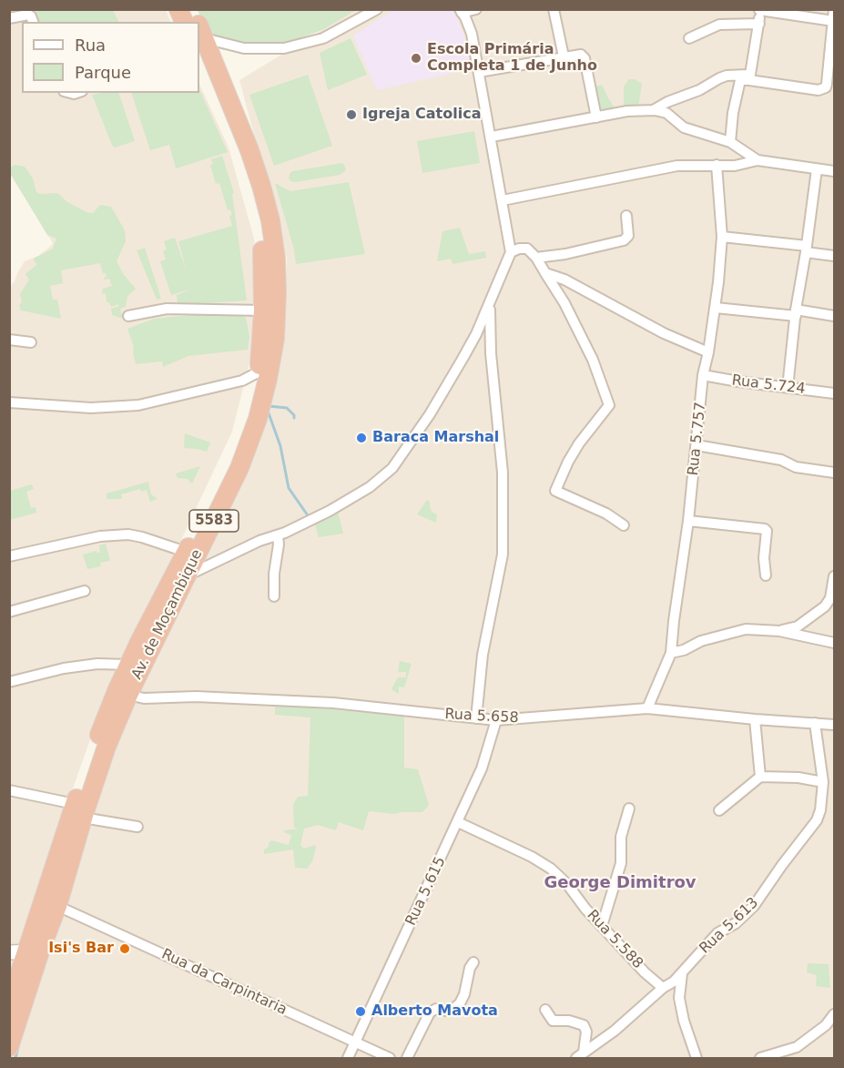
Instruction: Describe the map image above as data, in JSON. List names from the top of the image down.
{
  "streets": {
    "highway": ["5583", "Av. de Moçambique"],
    "street": [
      "Rua 5.724",
      "Rua 5.757",
      "Rua 5.658",
      "Rua 5.615",
      "Rua 5.613",
      "Rua 5.588",
      "Rua da Carpintaria"
    ]
  },
  "crossings": [
    ["Rua 5.724", "Rua 5.757"],
    ["Rua 5.757", "Rua 5.658"],
    ["Av. de Moçambique", "Rua 5.658"],
    ["Av. de Moçambique", "Rua da Carpintaria"],
    ["Rua 5.658", "Rua 5.615"],
    ["Rua 5.658", "Rua 5.613"],
    ["Rua 5.615", "Rua 5.588"],
    ["Rua 5.615", "Rua da Carpintaria"],
    ["Rua 5.613", "Rua 5.588"]
  ],
  "districts": ["George Dimitrov"],
  "places": [
    "Escola Primária Completa 1 de Junho",
    "Igreja Catolica",
    "Baraca Marshal",
    "Isi's Bar",
    "Alberto Mavota"
  ],
  "legend": ["Rua", "Parque"]
}
